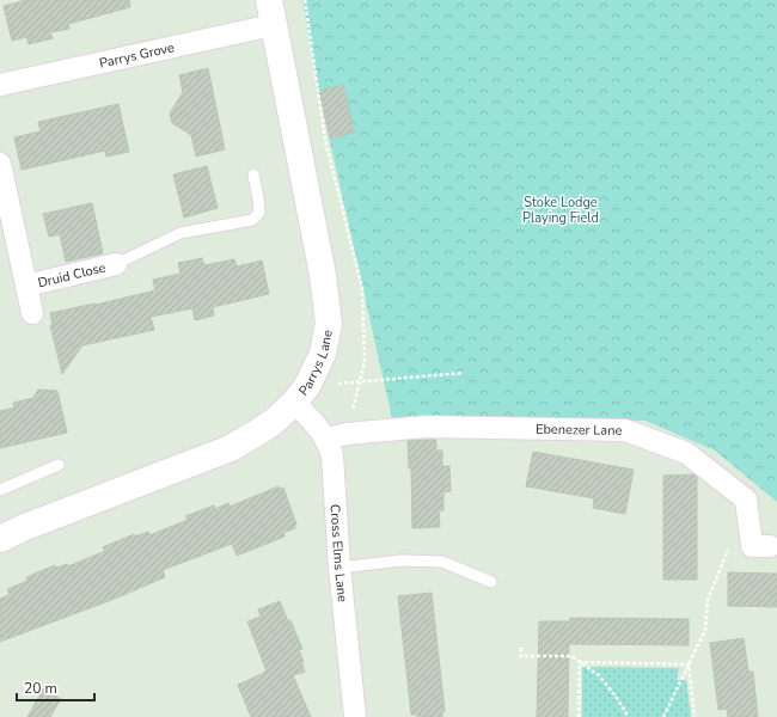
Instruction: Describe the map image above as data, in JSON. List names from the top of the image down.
{
  "streets": {
    "main road": ["Parrys Lane"],
    "street": [
      "Parrys Grove",
      "Druid Close",
      "Ebenezer Lane",
      "Cross Elms Lane"
    ]
  },
  "crossings": [
    ["Parrys Grove", "Parrys Lane"],
    ["Parrys Lane", "Cross Elms Lane"],
    ["Ebenezer Lane", "Cross Elms Lane"]
  ],
  "parks": ["Stoke Lodge Playing Field"],
  "scale_bar": "20 m"
}
